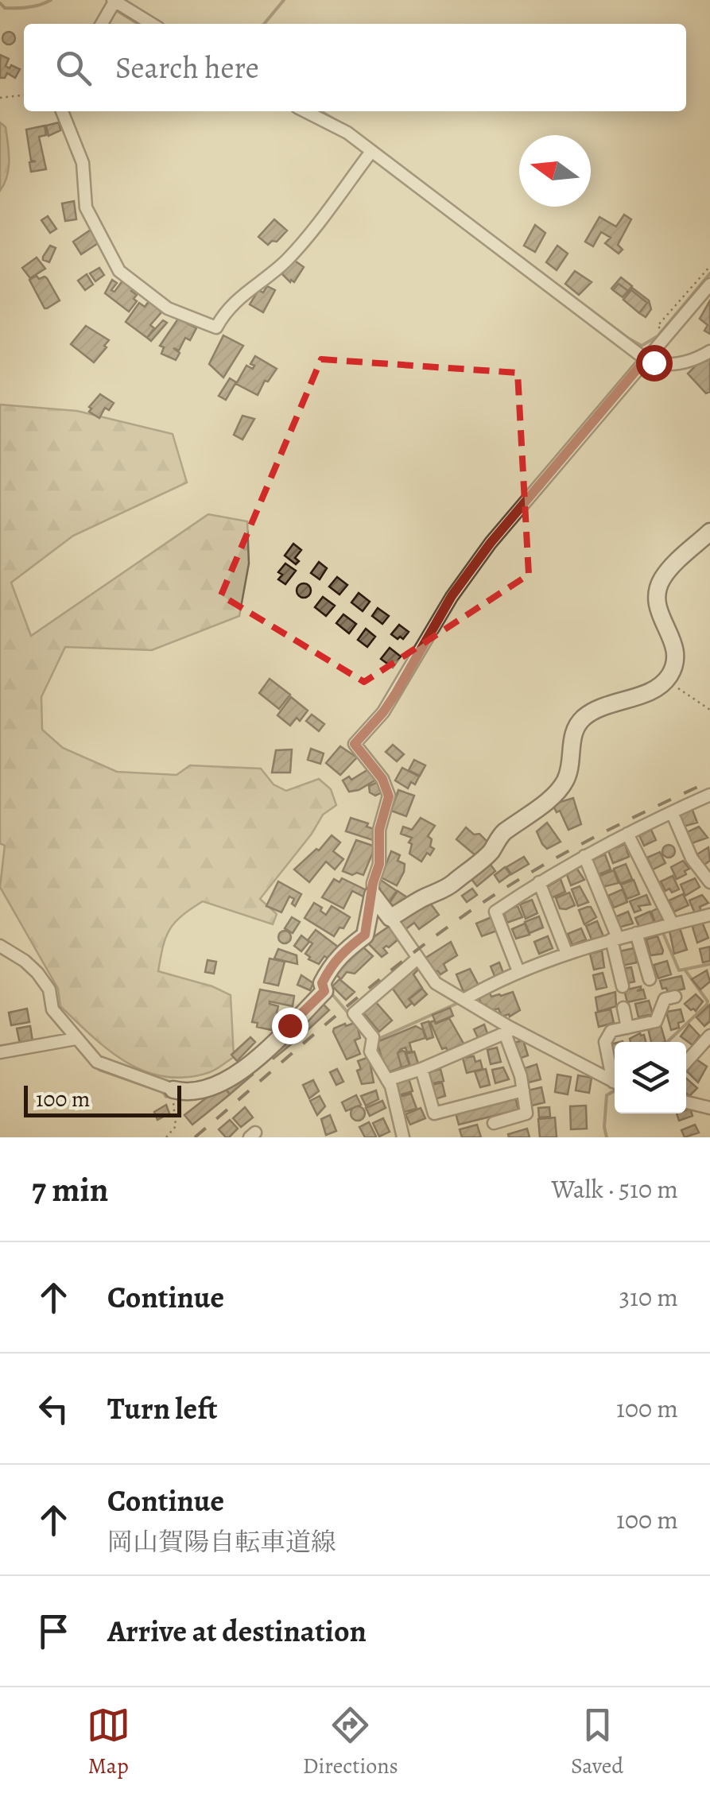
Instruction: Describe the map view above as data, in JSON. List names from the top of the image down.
{
  "scale_bar": "100 m",
  "north": "left",
  "page": {
    "search": "Search here",
    "scale": "100 m",
    "heading": ["7 min", "Walk · 510 m"],
    "list": [
      ["Continue", "310 m"],
      ["Turn left", "100 m"],
      ["Continue", "岡山賀陽自転車道線", "100 m"],
      "Arrive at destination"
    ],
    "nav": ["Map", "Directions", "Saved"]
  }
}
